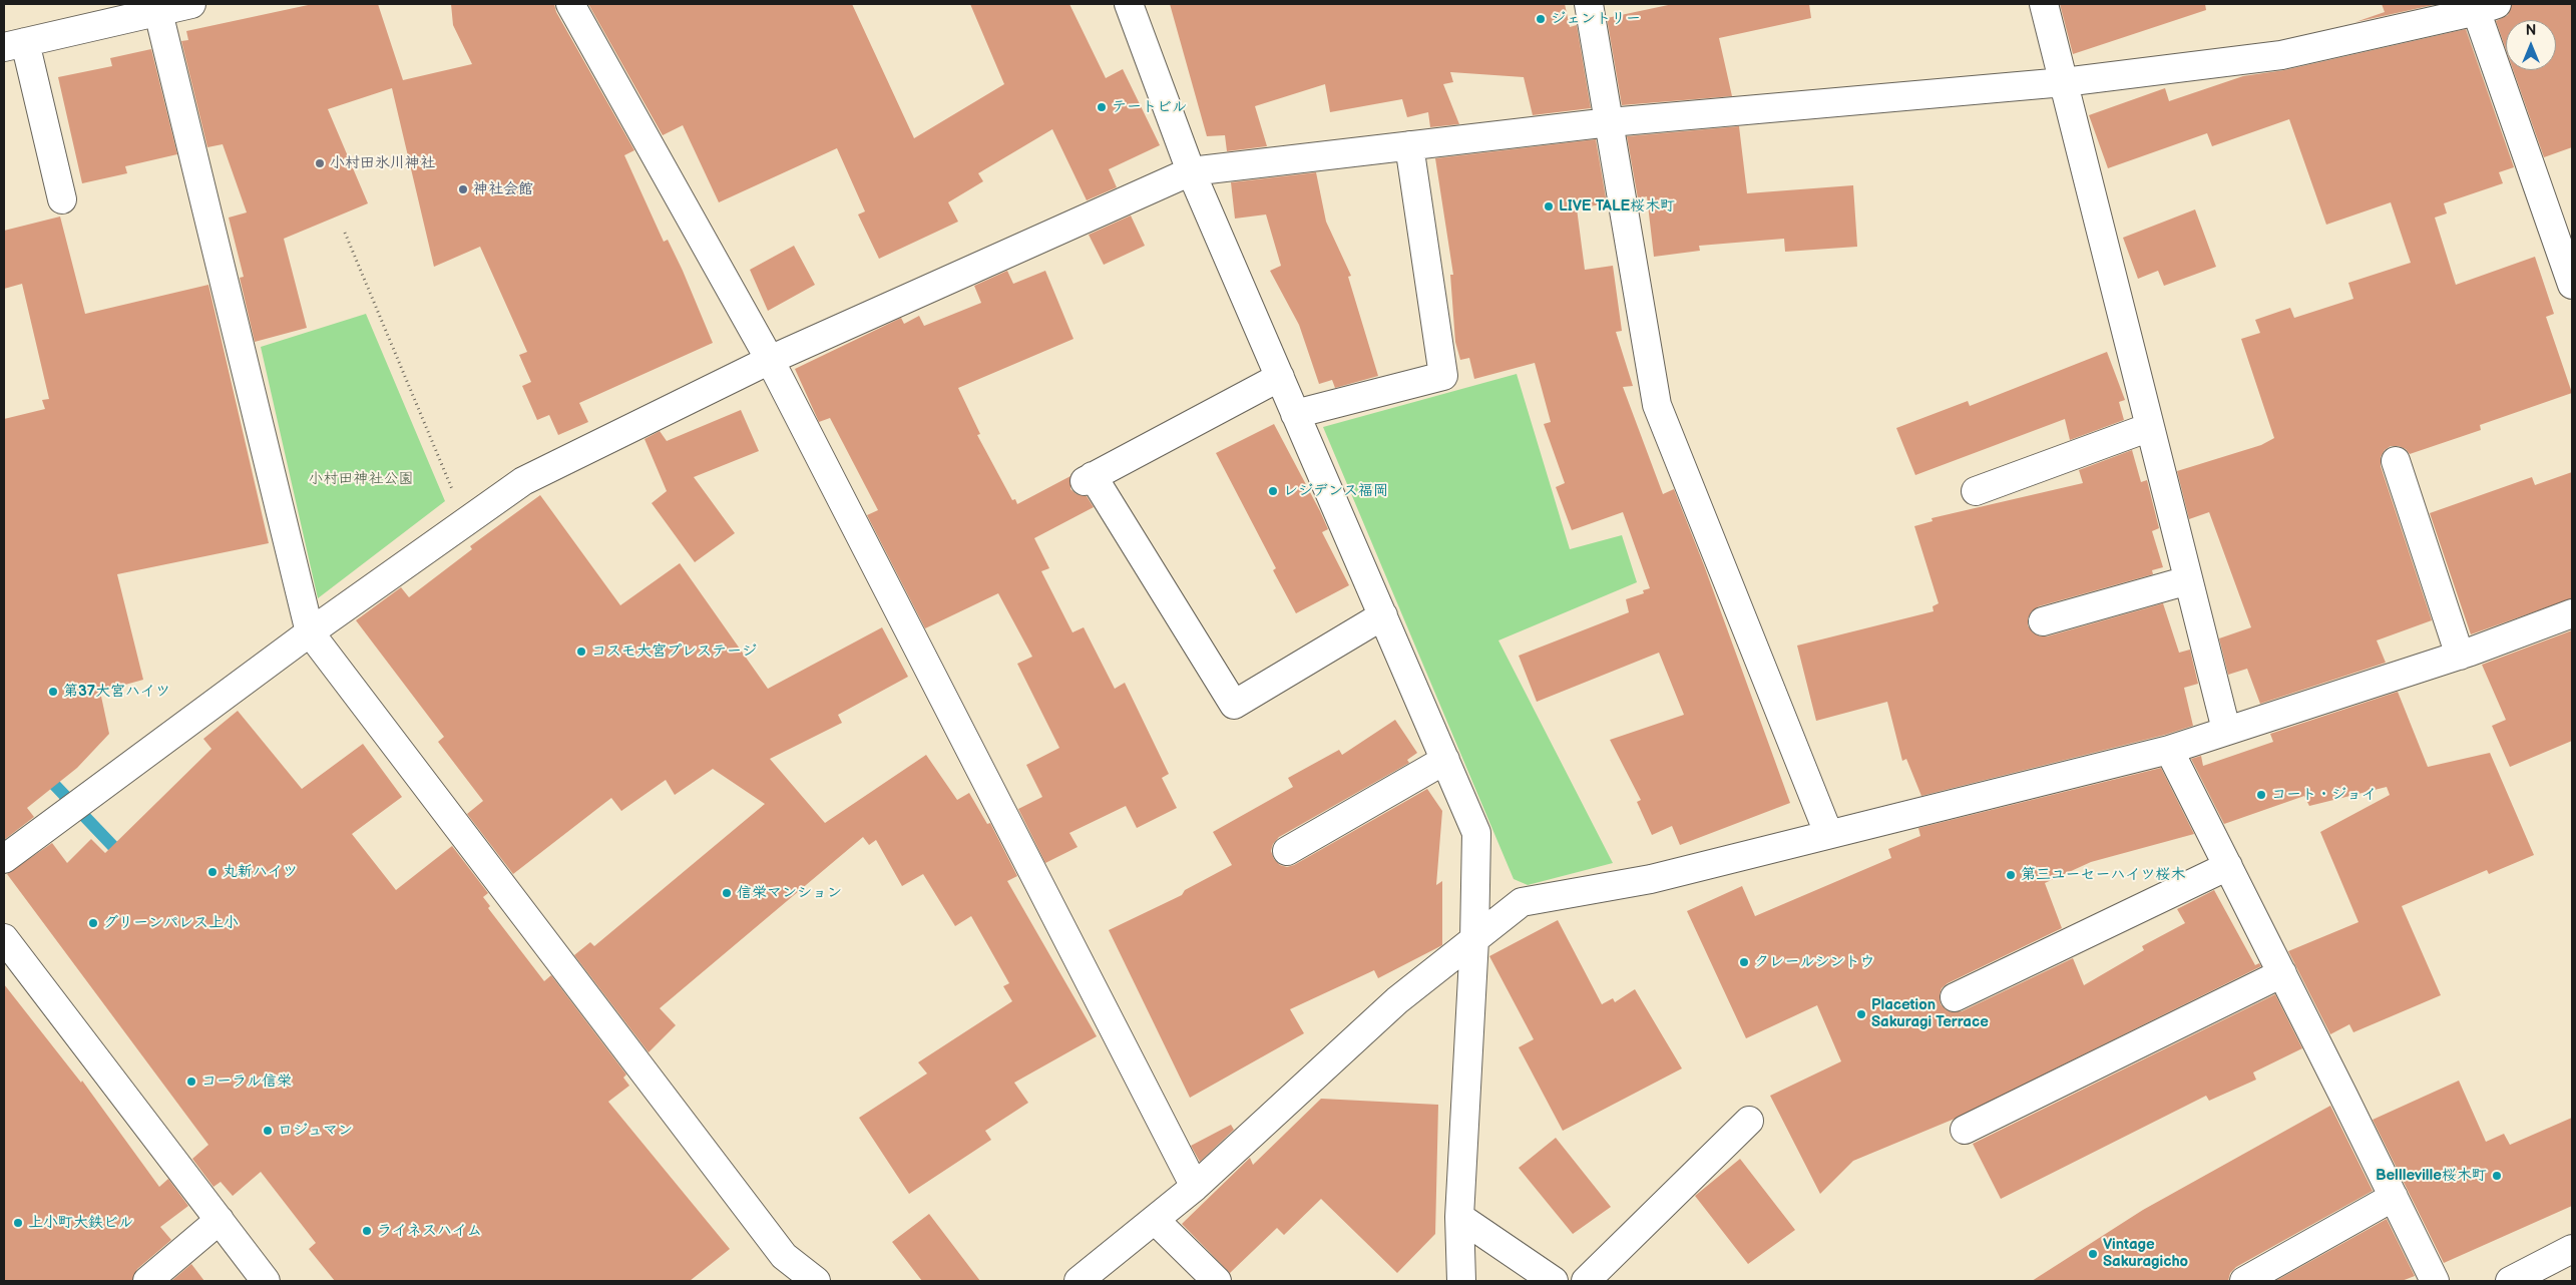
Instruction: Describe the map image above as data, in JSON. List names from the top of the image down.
{
  "parks": ["小村田神社公園"],
  "places": [
    "ジェントリー",
    "テートビル",
    "小村田氷川神社",
    "神社会館",
    "LIVE TALE桜木町",
    "レジデンス福岡",
    "コスモ大宮プレステージ",
    "第37大宮ハイツ",
    "コート・ジョイ",
    "丸新ハイツ",
    "第三ユーセーハイツ桜木",
    "信栄マンション",
    "グリーンパレス上小",
    "クレールシントウ",
    "Placetion Sakuragi Terrace",
    "コーラル信栄",
    "ロジュマン",
    "Bellleville桜木町",
    "上小町大鉄ビル",
    "ライネスハイム",
    "Vintage Sakuragicho"
  ],
  "north": "top"
}
